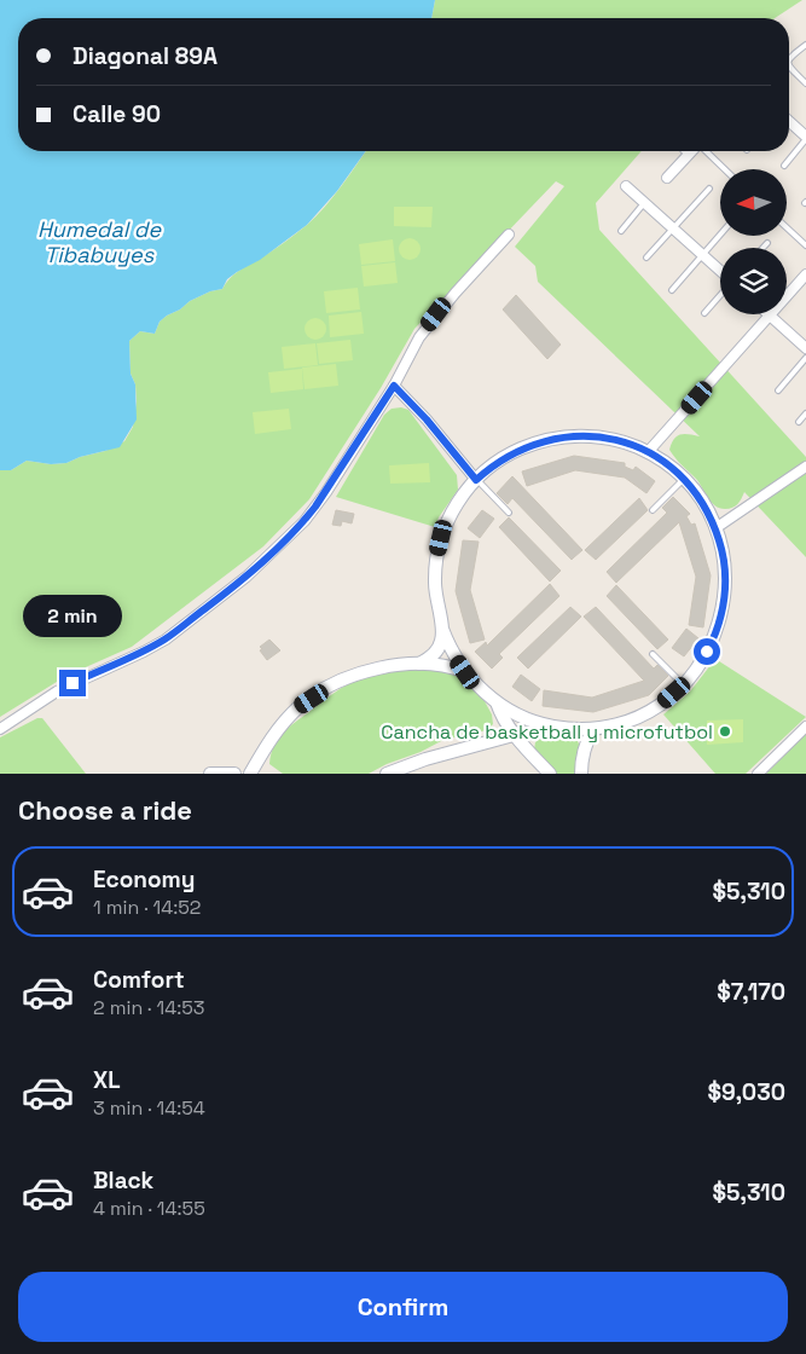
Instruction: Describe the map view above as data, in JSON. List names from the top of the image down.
{
  "water": ["Humedal de Tibabuyes"],
  "places": ["Cancha de basketball y microfutbol"],
  "north": "left",
  "page": {
    "banner": ["Diagonal 89A", "Calle 90"],
    "bubble": "2 min",
    "heading": "Choose a ride",
    "list": [
      {
        "name": "Economy",
        "note": "1 min · 14:52",
        "value": "$5,310"
      },
      {
        "name": "Comfort",
        "note": "2 min · 14:53",
        "value": "$7,170"
      },
      {
        "name": "XL",
        "note": "3 min · 14:54",
        "value": "$9,030"
      },
      {
        "name": "Black",
        "note": "4 min · 14:55",
        "value": "$5,310"
      }
    ],
    "buttons": "Confirm"
  }
}
